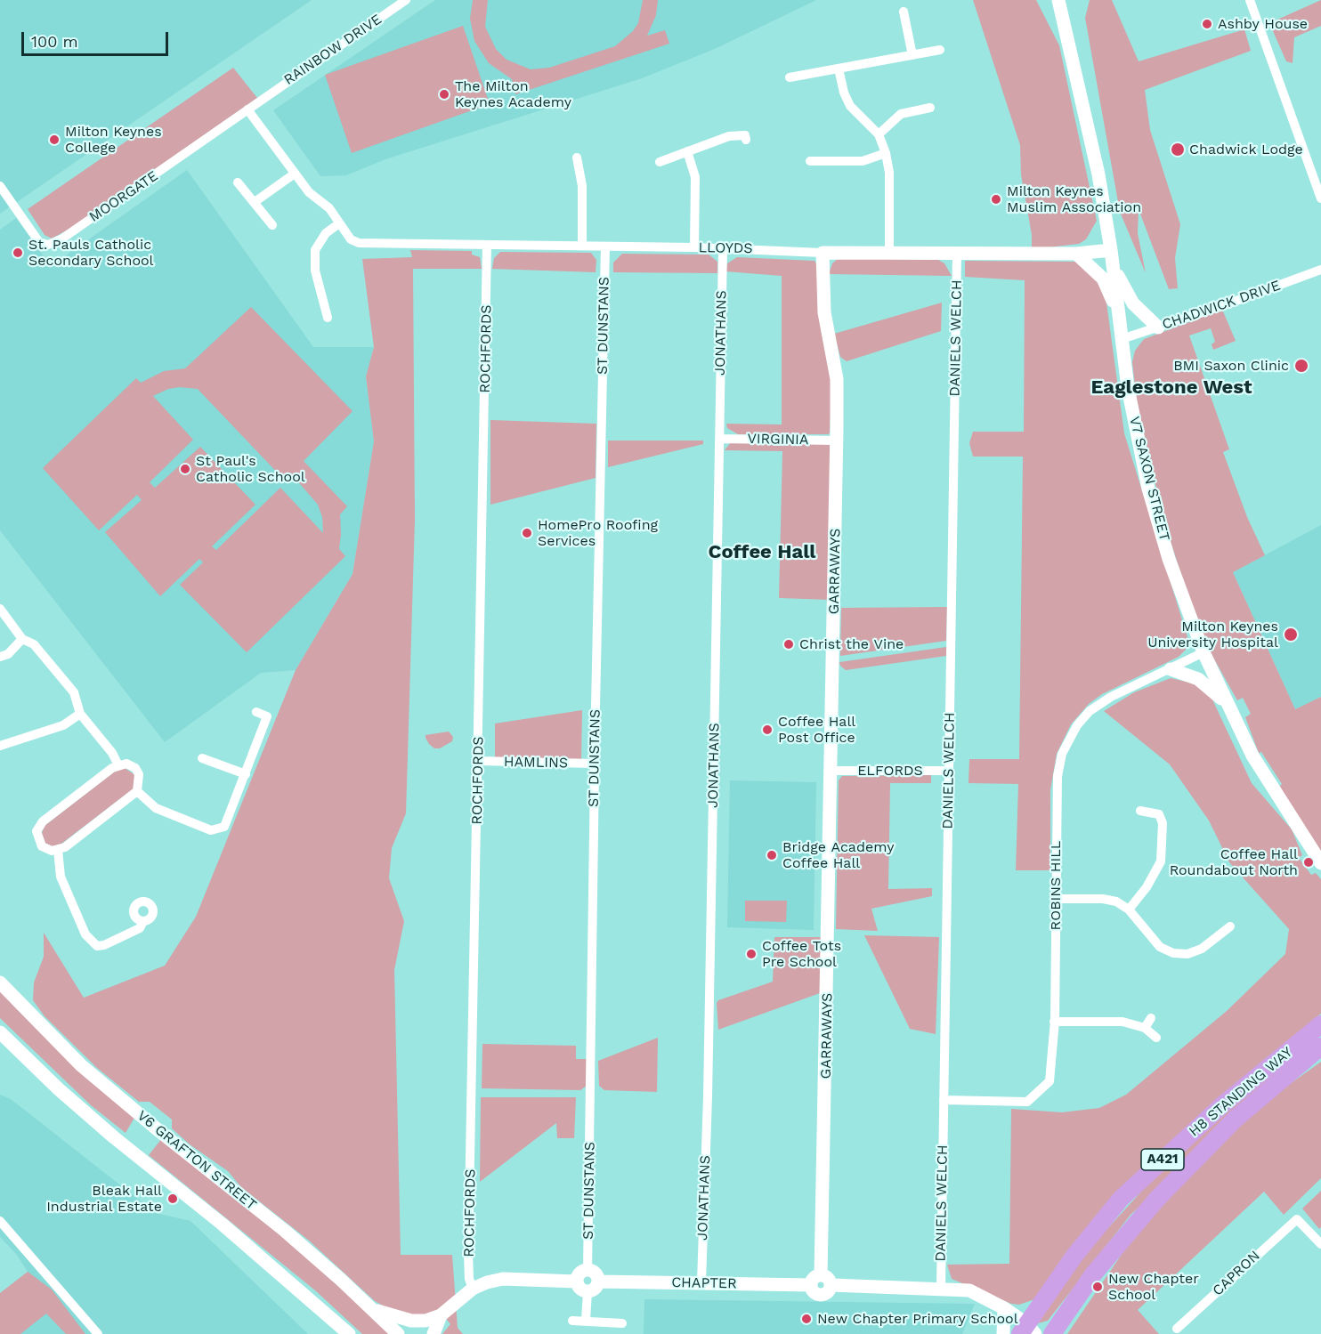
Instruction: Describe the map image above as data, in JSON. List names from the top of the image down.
{
  "streets": {
    "highway": ["H8 STANDING WAY", "A421"],
    "street": [
      "RAINBOW DRIVE",
      "MOORGATE",
      "LLOYDS",
      "CHADWICK DRIVE",
      "ST DUNSTANS",
      "JONATHANS",
      "DANIELS WELCH",
      "ROCHFORDS",
      "VIRGINIA",
      "V7 SAXON STREET",
      "GARRAWAYS",
      "HAMLINS",
      "ELFORDS",
      "ROBINS HILL",
      "V6 GRAFTON STREET",
      "CAPRON",
      "CHAPTER"
    ]
  },
  "crossings": [
    ["RAINBOW DRIVE", "MOORGATE"],
    ["LLOYDS", "ST DUNSTANS"],
    ["LLOYDS", "JONATHANS"],
    ["LLOYDS", "DANIELS WELCH"],
    ["LLOYDS", "ROCHFORDS"],
    ["LLOYDS", "V7 SAXON STREET"],
    ["LLOYDS", "GARRAWAYS"],
    ["CHADWICK DRIVE", "V7 SAXON STREET"],
    ["ST DUNSTANS", "HAMLINS"],
    ["ST DUNSTANS", "CHAPTER"],
    ["JONATHANS", "VIRGINIA"],
    ["JONATHANS", "CHAPTER"],
    ["DANIELS WELCH", "ELFORDS"],
    ["DANIELS WELCH", "ROBINS HILL"],
    ["DANIELS WELCH", "CHAPTER"],
    ["ROCHFORDS", "HAMLINS"],
    ["VIRGINIA", "GARRAWAYS"],
    ["V7 SAXON STREET", "ROBINS HILL"],
    ["GARRAWAYS", "ELFORDS"],
    ["GARRAWAYS", "CHAPTER"]
  ],
  "districts": ["Eaglestone West", "Coffee Hall"],
  "places": [
    "Ashby House",
    "The Milton Keynes Academy",
    "Milton Keynes College",
    "Chadwick Lodge",
    "Milton Keynes Muslim Association",
    "St. Pauls Catholic Secondary School",
    "BMI Saxon Clinic",
    "St Paul's Catholic School",
    "HomePro Roofing Services",
    "Milton Keynes University Hospital",
    "Christ the Vine",
    "Coffee Hall Post Office",
    "Bridge Academy Coffee Hall",
    "Coffee Hall Roundabout North",
    "Coffee Tots Pre School",
    "Bleak Hall Industrial Estate",
    "New Chapter School",
    "New Chapter Primary School"
  ],
  "scale_bar": "100 m"
}
